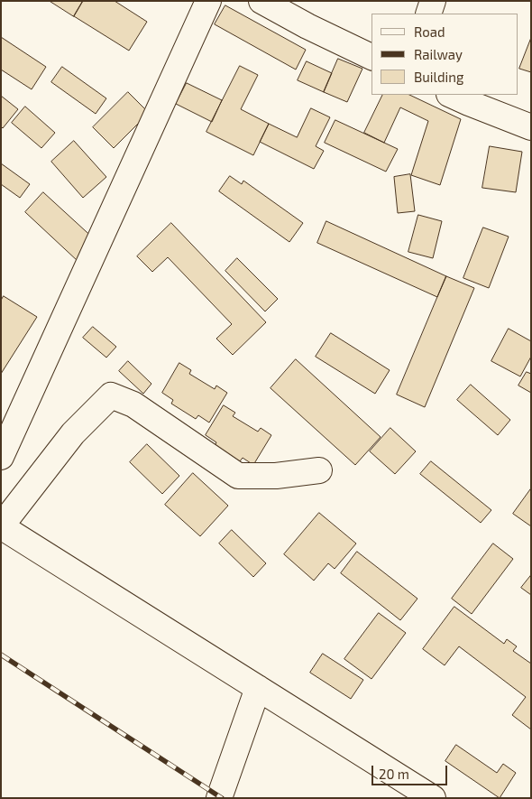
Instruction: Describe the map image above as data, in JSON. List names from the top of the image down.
{
  "legend": ["Road", "Railway", "Building"],
  "scale_bar": "20 m"
}
